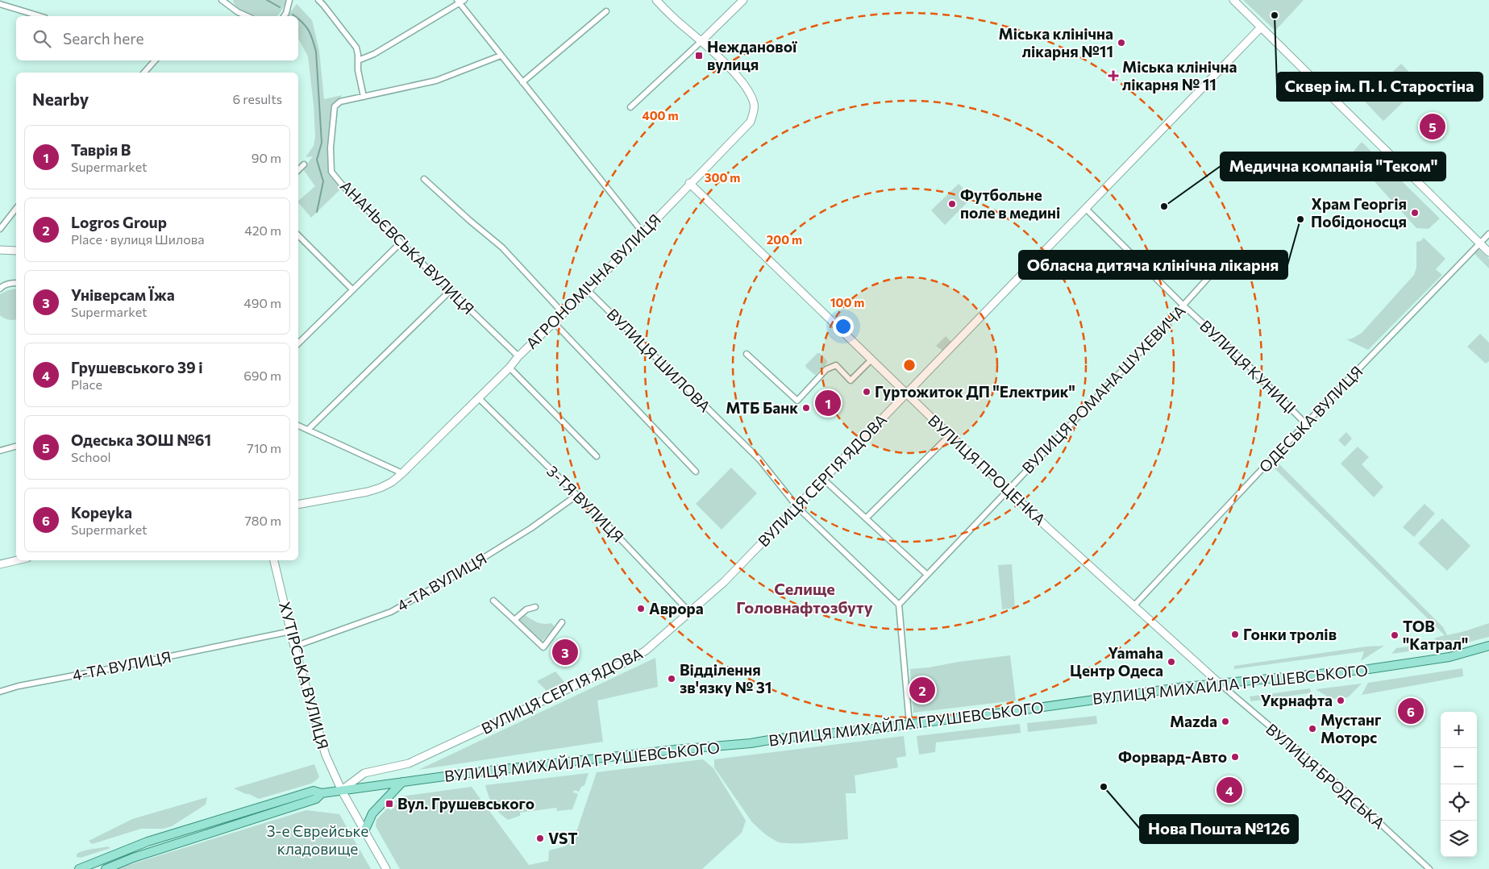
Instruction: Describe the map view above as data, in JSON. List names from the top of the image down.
{
  "streets": {
    "main road": ["ВУЛИЦЯ МИХАЙЛА ГРУШЕВСЬКОГО"],
    "street": [
      "АНАНЬЄВСЬКА ВУЛИЦЯ",
      "АГРОНОМІЧНА ВУЛИЦЯ",
      "ВУЛИЦЯ ШИЛОВА",
      "ВУЛИЦЯ КУНИЦІ",
      "ВУЛИЦЯ РОМАНА ШУХЕВИЧА",
      "ОДЕСЬКА ВУЛИЦЯ",
      "ВУЛИЦЯ ПРОЦЕНКА",
      "ВУЛИЦЯ СЕРГІЯ ЯДОВА",
      "3-ТЯ ВУЛИЦЯ",
      "4-ТА ВУЛИЦЯ",
      "ХУТІРСЬКА ВУЛИЦЯ",
      "ВУЛИЦЯ БРОДСЬКА"
    ]
  },
  "crossings": [
    ["АНАНЬЄВСЬКА ВУЛИЦЯ", "АГРОНОМІЧНА ВУЛИЦЯ"],
    ["АГРОНОМІЧНА ВУЛИЦЯ", "ВУЛИЦЯ ШИЛОВА"],
    ["АГРОНОМІЧНА ВУЛИЦЯ", "ВУЛИЦЯ ПРОЦЕНКА"],
    ["АГРОНОМІЧНА ВУЛИЦЯ", "3-ТЯ ВУЛИЦЯ"],
    ["ВУЛИЦЯ ШИЛОВА", "ВУЛИЦЯ РОМАНА ШУХЕВИЧА"],
    ["ВУЛИЦЯ ШИЛОВА", "ВУЛИЦЯ СЕРГІЯ ЯДОВА"],
    ["ВУЛИЦЯ КУНИЦІ", "ВУЛИЦЯ РОМАНА ШУХЕВИЧА"],
    ["ВУЛИЦЯ КУНИЦІ", "ОДЕСЬКА ВУЛИЦЯ"],
    ["ВУЛИЦЯ КУНИЦІ", "ВУЛИЦЯ СЕРГІЯ ЯДОВА"],
    ["ВУЛИЦЯ РОМАНА ШУХЕВИЧА", "ВУЛИЦЯ ПРОЦЕНКА"],
    ["ОДЕСЬКА ВУЛИЦЯ", "ВУЛИЦЯ ПРОЦЕНКА"],
    ["ВУЛИЦЯ ПРОЦЕНКА", "ВУЛИЦЯ СЕРГІЯ ЯДОВА"],
    ["ВУЛИЦЯ ПРОЦЕНКА", "ВУЛИЦЯ МИХАЙЛА ГРУШЕВСЬКОГО"],
    ["ВУЛИЦЯ ПРОЦЕНКА", "ВУЛИЦЯ БРОДСЬКА"],
    ["ВУЛИЦЯ СЕРГІЯ ЯДОВА", "3-ТЯ ВУЛИЦЯ"],
    ["ВУЛИЦЯ СЕРГІЯ ЯДОВА", "ХУТІРСЬКА ВУЛИЦЯ"],
    ["ВУЛИЦЯ СЕРГІЯ ЯДОВА", "ВУЛИЦЯ МИХАЙЛА ГРУШЕВСЬКОГО"],
    ["3-ТЯ ВУЛИЦЯ", "4-ТА ВУЛИЦЯ"],
    ["4-ТА ВУЛИЦЯ", "ХУТІРСЬКА ВУЛИЦЯ"],
    ["ХУТІРСЬКА ВУЛИЦЯ", "ВУЛИЦЯ МИХАЙЛА ГРУШЕВСЬКОГО"],
    ["ВУЛИЦЯ МИХАЙЛА ГРУШЕВСЬКОГО", "ВУЛИЦЯ БРОДСЬКА"]
  ],
  "districts": ["Селище Головнафтозбуту"],
  "parks": ["3-е Єврейське кладовище"],
  "places": {
    "other": [
      "Сквер ім. П. І. Старостіна",
      "Міська клінічна лікарня №11",
      "Футбольне поле в медині",
      "Медична компанія \"Теком\"",
      "Храм Георгія Побідоносця",
      "Обласна дитяча клінічна лікарня",
      "Гуртожиток ДП \"Електрик\"",
      "МТБ Банк",
      "Аврора",
      "Гонки тролів",
      "ТОВ \"Катрал\"",
      "Yamaha Центр Одеса",
      "Відділення зв'язку № 31",
      "Укрнафта",
      "Mazda",
      "Мустанг Моторс",
      "Форвард-Авто",
      "Нова Пошта №126",
      "VST"
    ],
    "transit": ["Нежданової вулиця", "Вул. Грушевського"],
    "health": ["Міська клінічна лікарня № 11"]
  },
  "page": {
    "search": "Search here",
    "heading": ["Nearby", "6 results"],
    "pins": [
      "5",
      "1",
      "3",
      "2",
      "6",
      "4"
    ],
    "list": [
      {
        "mark": "1",
        "name": "Таврія В",
        "note": "Supermarket",
        "value": "90 m"
      },
      {
        "mark": "2",
        "name": "Logros Group",
        "note": "Place · вулиця Шилова",
        "value": "420 m"
      },
      {
        "mark": "3",
        "name": "Універсам Їжа",
        "note": "Supermarket",
        "value": "490 m"
      },
      {
        "mark": "4",
        "name": "Грушевського 39 і",
        "note": "Place",
        "value": "690 m"
      },
      {
        "mark": "5",
        "name": "Одеська ЗОШ №61",
        "note": "School",
        "value": "710 m"
      },
      {
        "mark": "6",
        "name": "Kopeyka",
        "note": "Supermarket",
        "value": "780 m"
      }
    ],
    "map_buttons": ["+", "−"]
  },
  "rings": [
    "400 m",
    "300 m",
    "200 m",
    "100 m"
  ]
}
